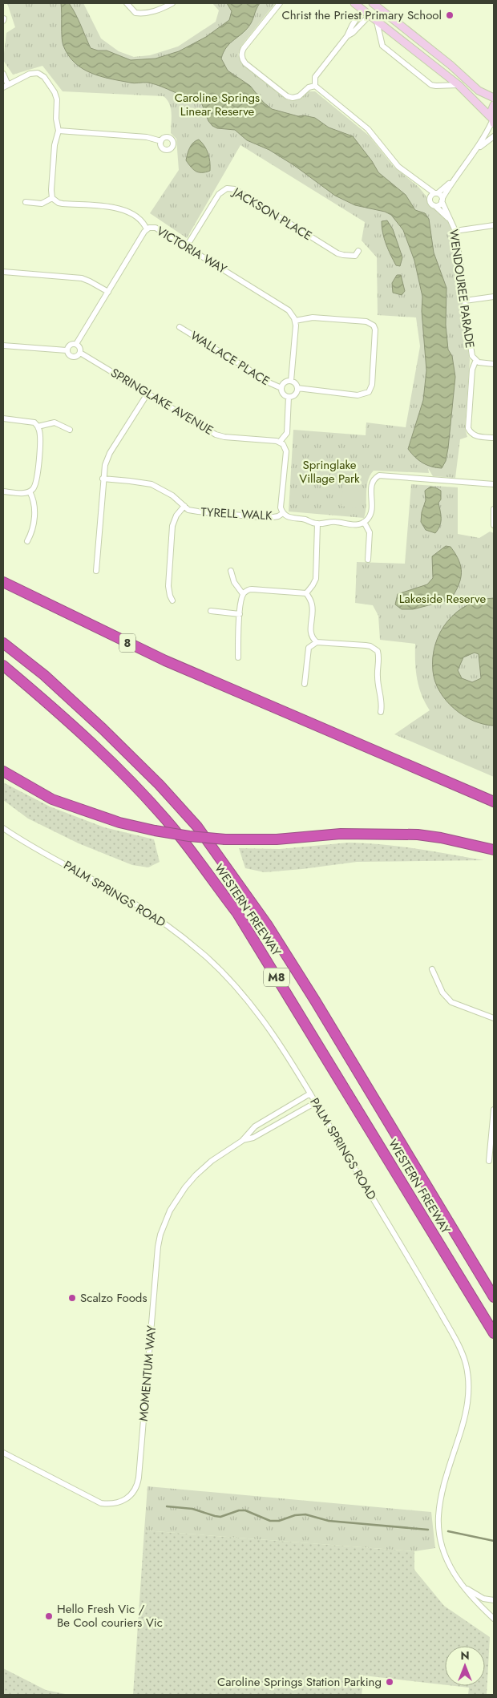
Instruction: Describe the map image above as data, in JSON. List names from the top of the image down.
{
  "streets": {
    "highway": ["8", "WESTERN FREEWAY", "M8"],
    "street": [
      "JACKSON PLACE",
      "VICTORIA WAY",
      "WENDOUREE PARADE",
      "WALLACE PLACE",
      "SPRINGLAKE AVENUE",
      "TYRELL WALK",
      "PALM SPRINGS ROAD",
      "MOMENTUM WAY"
    ]
  },
  "crossings": [
    ["JACKSON PLACE", "VICTORIA WAY"],
    ["VICTORIA WAY", "SPRINGLAKE AVENUE"],
    ["PALM SPRINGS ROAD", "MOMENTUM WAY"]
  ],
  "parks": ["Caroline Springs Linear Reserve", "Springlake Village Park", "Lakeside Reserve"],
  "places": [
    "Christ the Priest Primary School",
    "Scalzo Foods",
    "Hello Fresh Vic / Be Cool couriers Vic",
    "Caroline Springs Station Parking"
  ],
  "north": "top"
}
